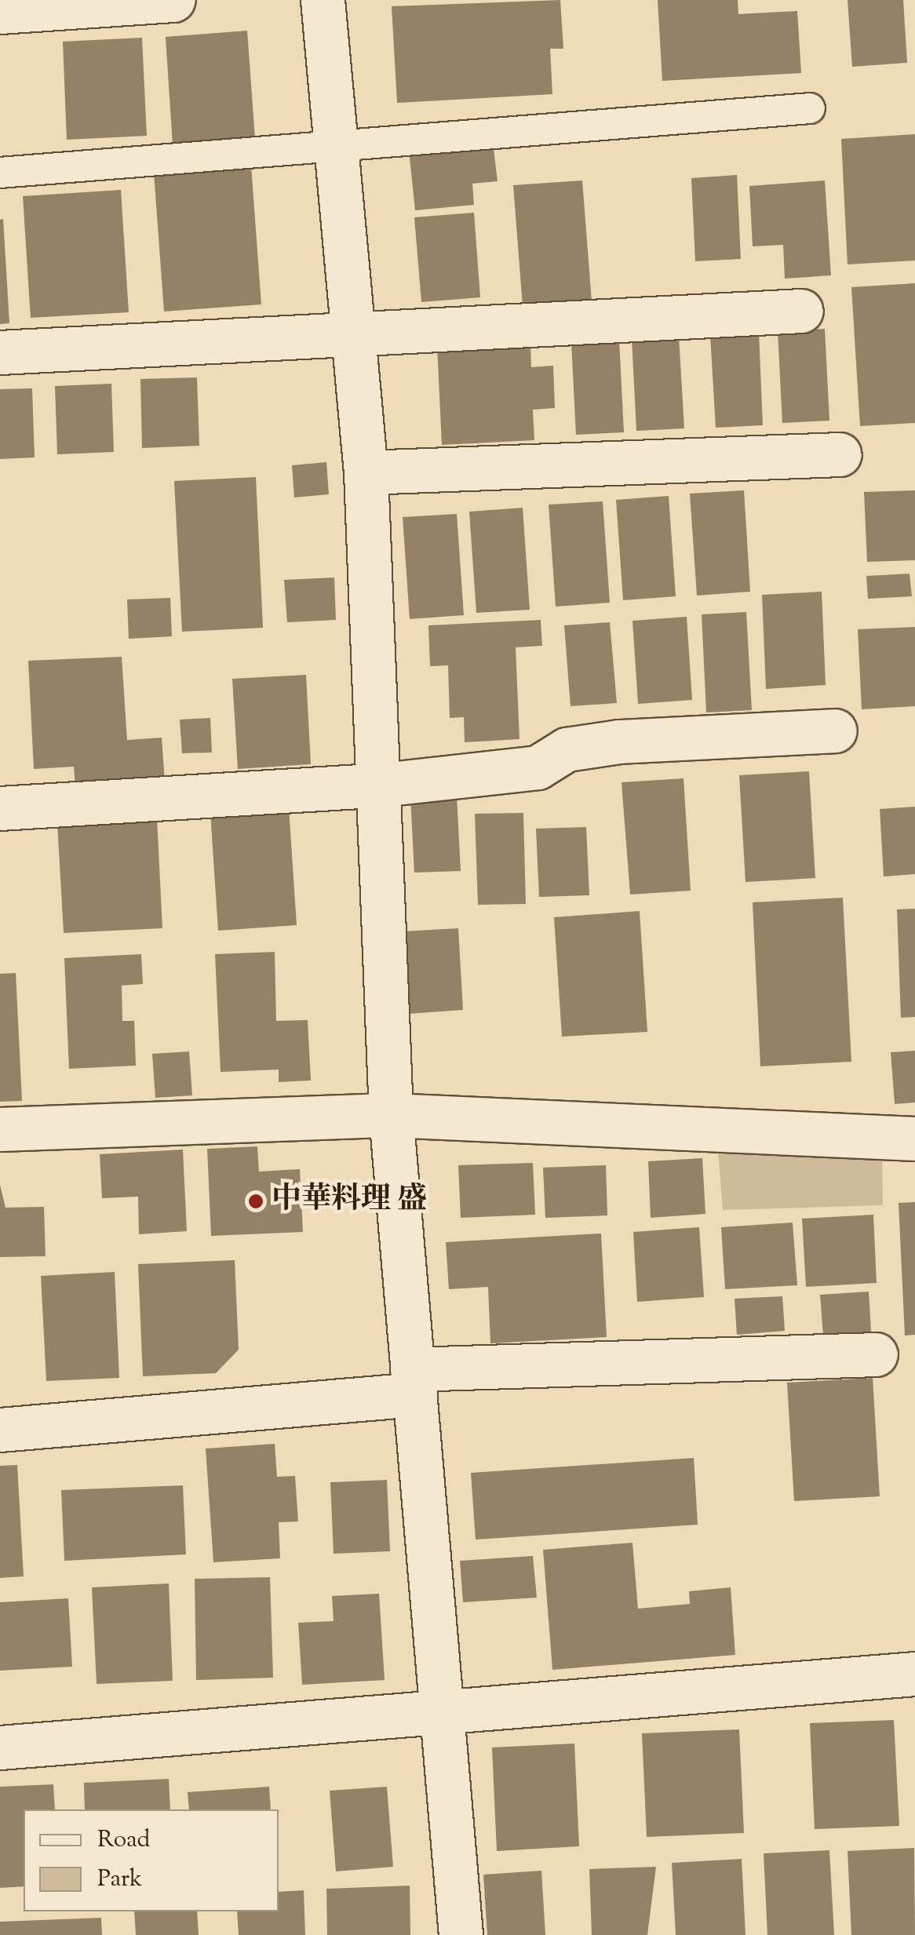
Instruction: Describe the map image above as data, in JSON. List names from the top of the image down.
{
  "places": ["中華料理 盛"],
  "legend": ["Road", "Park"]
}
